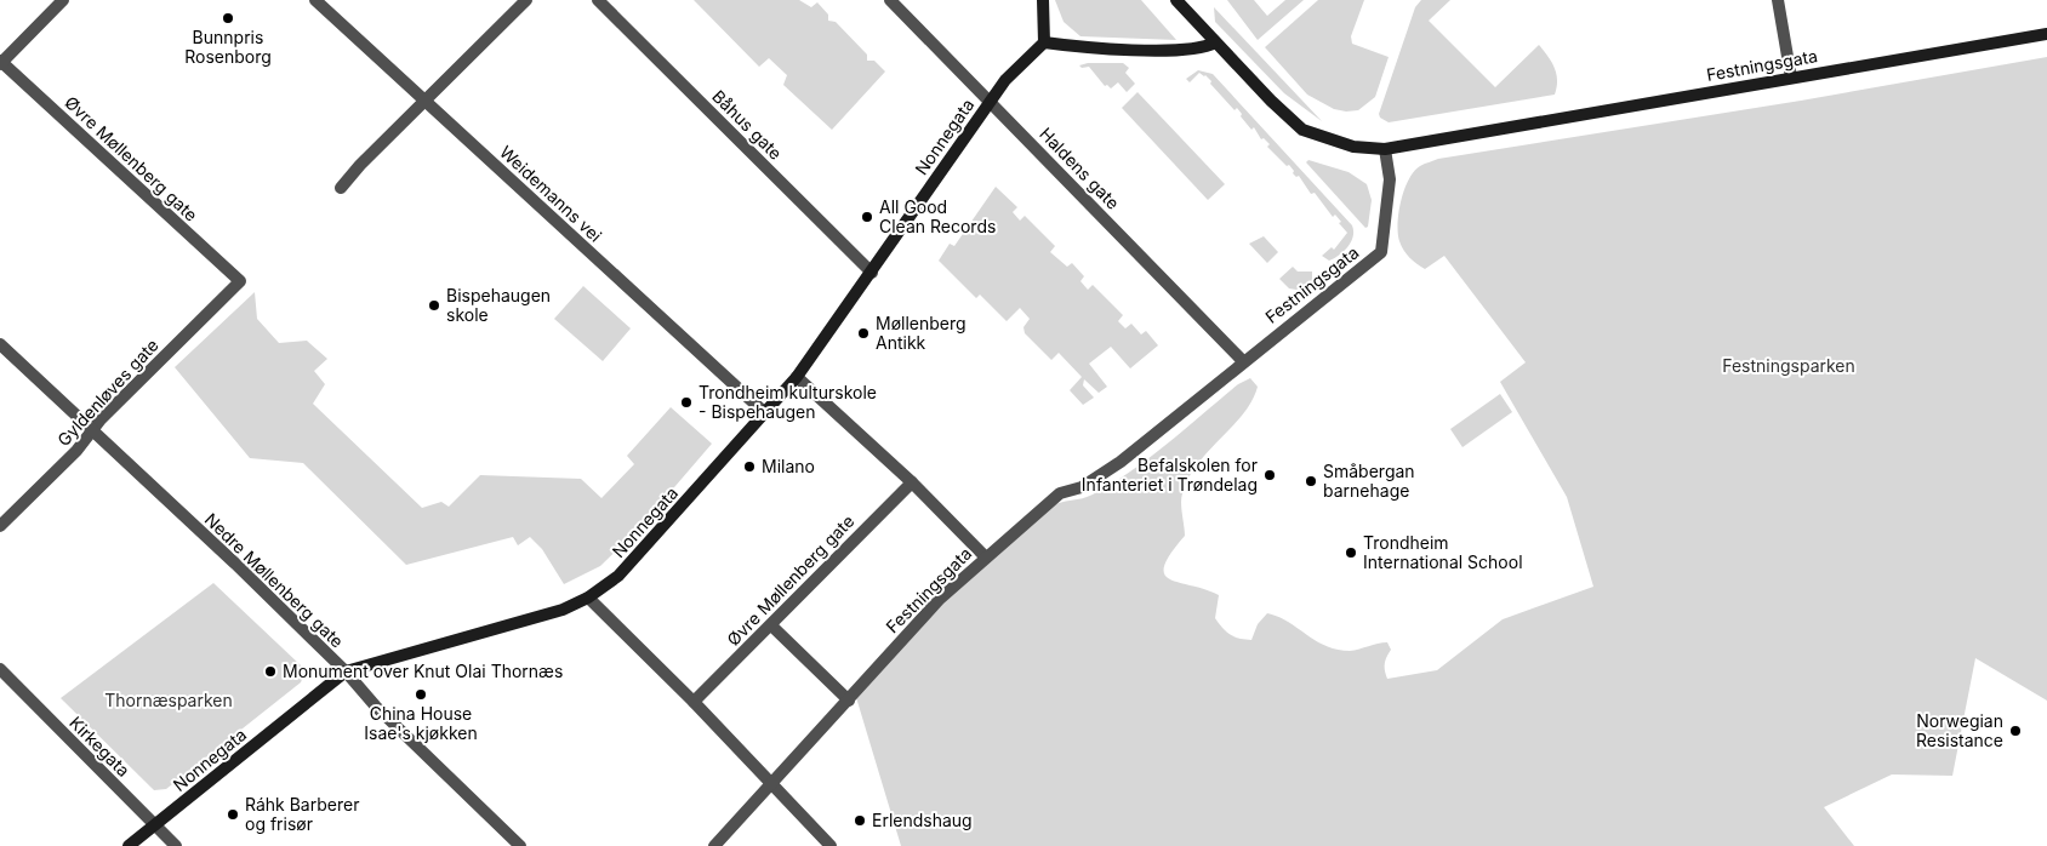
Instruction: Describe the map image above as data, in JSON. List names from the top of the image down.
{
  "streets": {
    "street": [
      "Festningsgata",
      "Båhus gate",
      "Nonnegata",
      "Øvre Møllenberg gate",
      "Haldens gate",
      "Weidemanns vei",
      "Gyldenløves gate",
      "Nedre Møllenberg gate",
      "Kirkegata"
    ]
  },
  "crossings": [
    ["Festningsgata", "Haldens gate"],
    ["Båhus gate", "Nonnegata"],
    ["Nonnegata", "Haldens gate"],
    ["Nonnegata", "Weidemanns vei"],
    ["Nonnegata", "Nedre Møllenberg gate"],
    ["Nonnegata", "Kirkegata"],
    ["Øvre Møllenberg gate", "Gyldenløves gate"],
    ["Gyldenløves gate", "Nedre Møllenberg gate"]
  ],
  "parks": ["Festningsparken", "Thornæsparken"],
  "places": [
    "Bunnpris Rosenborg",
    "All Good Clean Records",
    "Bispehaugen skole",
    "Møllenberg Antikk",
    "Trondheim kulturskole - Bispehaugen",
    "Milano",
    "Befalskolen for Infanteriet i Trøndelag",
    "Småbergan barnehage",
    "Trondheim International School",
    "Monument over Knut Olai Thornæs",
    "China House Isae's kjøkken",
    "Norwegian Resistance",
    "Ráhk Barberer og frisør",
    "Erlendshaug"
  ]
}
